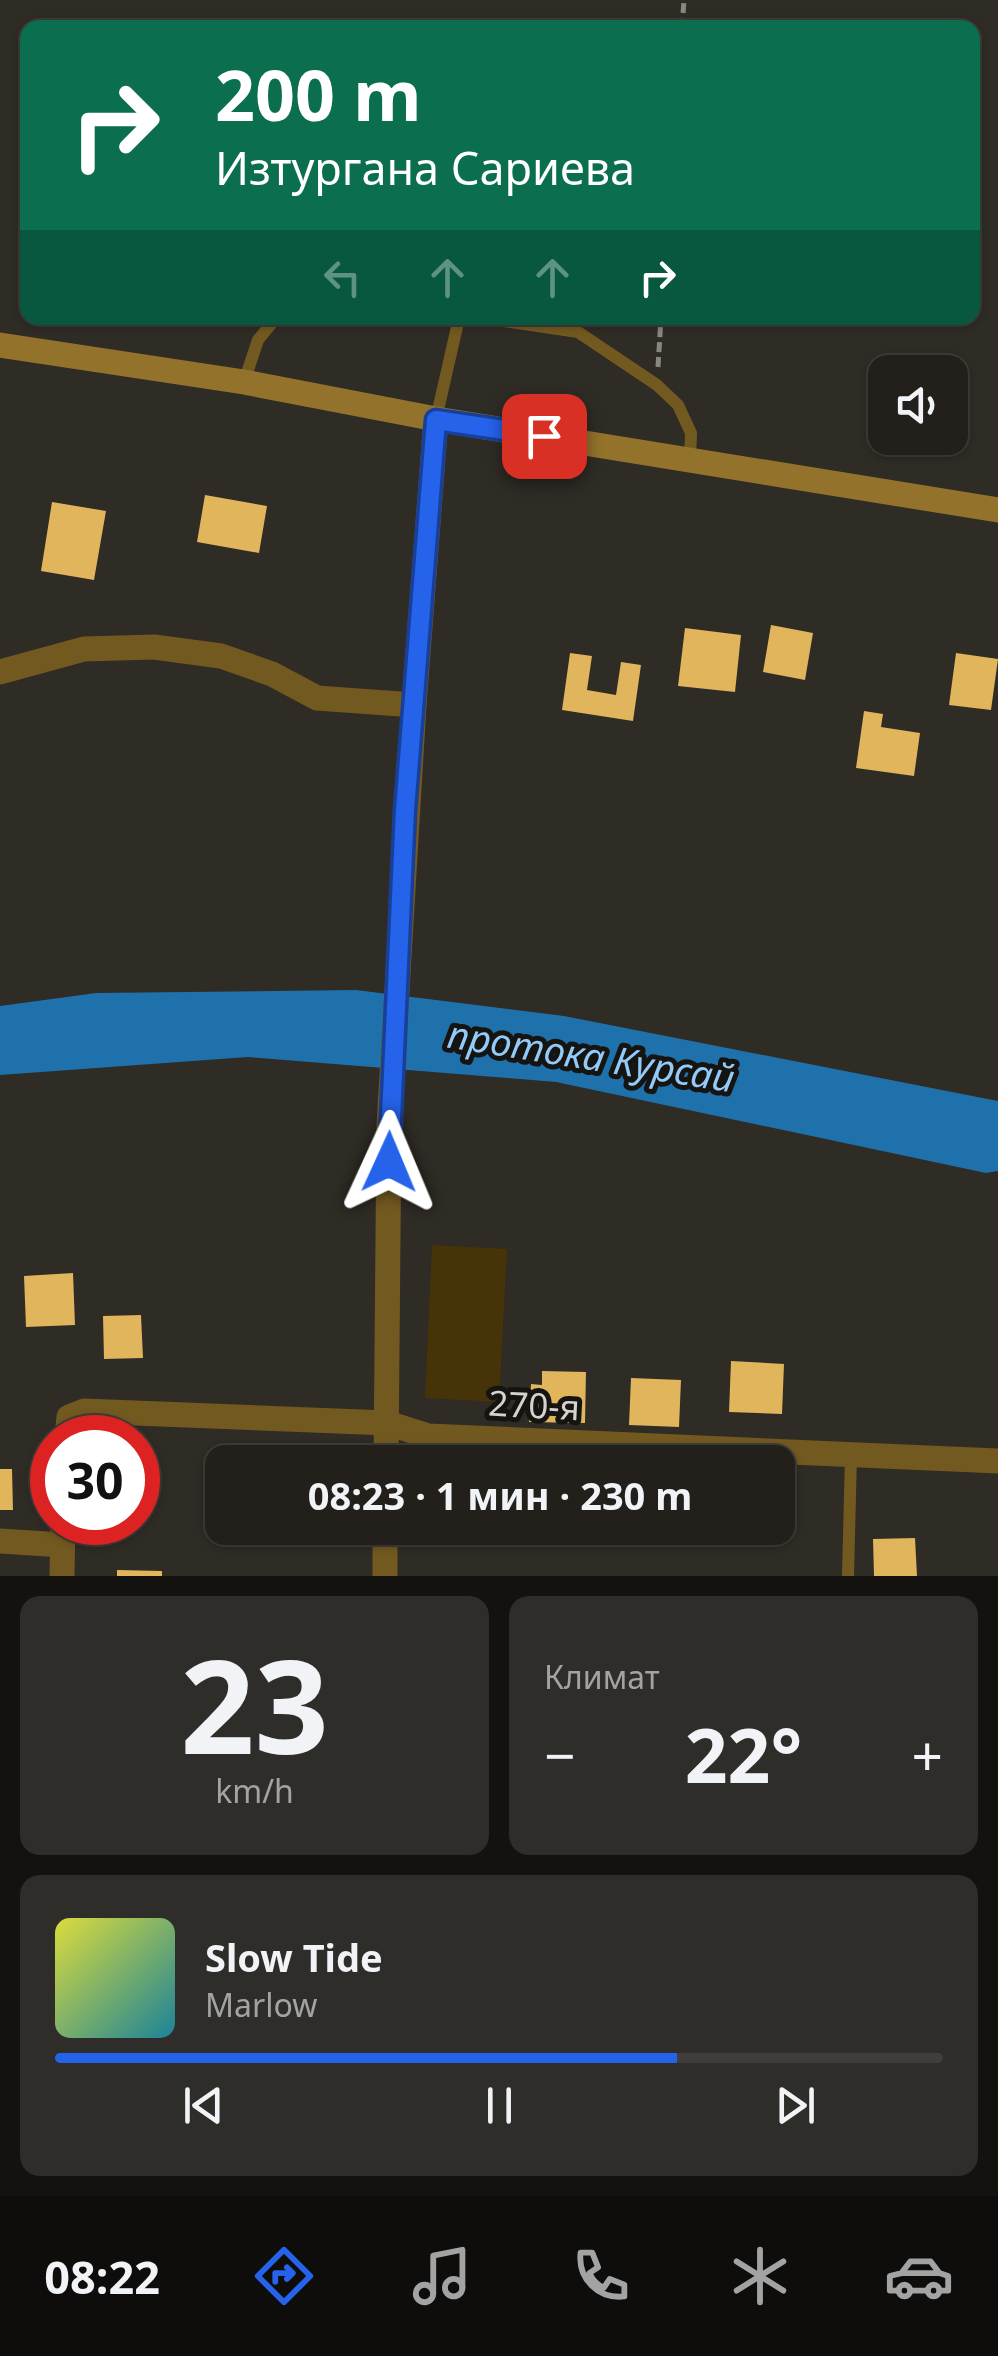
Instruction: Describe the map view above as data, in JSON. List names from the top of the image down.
{
  "streets": {
    "street": ["270-я"]
  },
  "water": ["протока Курсай"],
  "page": {
    "turn": ["200 m", "Изтургана Сариева"],
    "limit": "30",
    "trip": "08:23 · 1 мин · 230 m",
    "tile": [
      ["23", "km/h"],
      "Климат"
    ],
    "heat": ["−", "22°", "+"],
    "song": ["Slow Tide", "Marlow"],
    "tabs": "08:22"
  }
}
